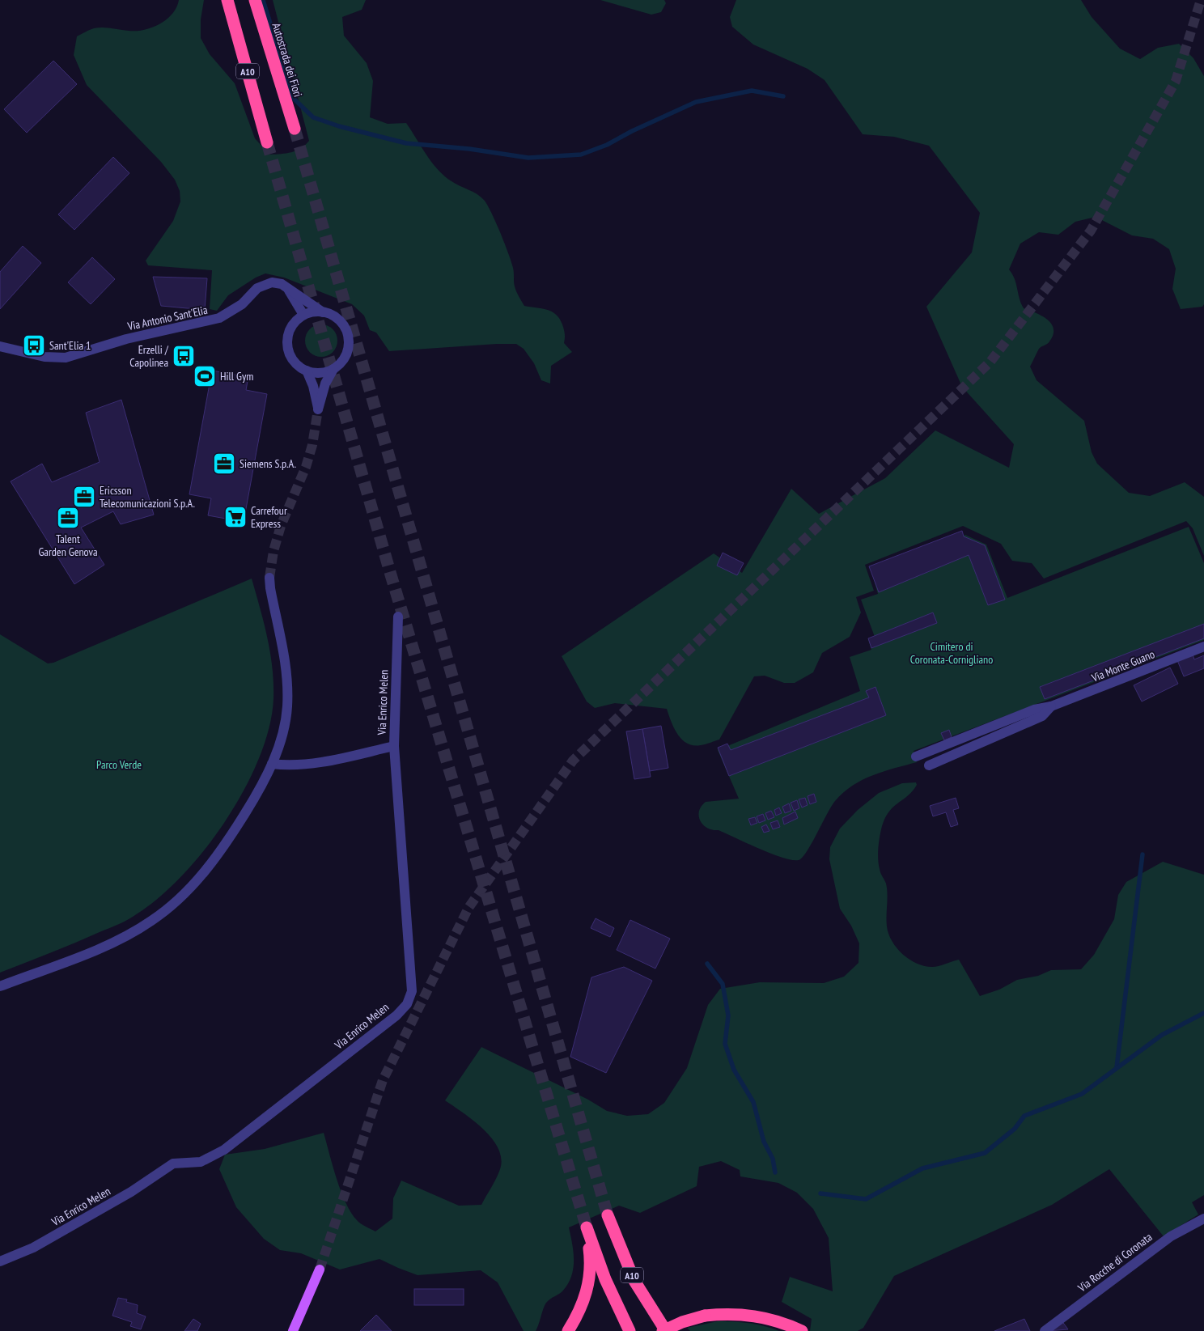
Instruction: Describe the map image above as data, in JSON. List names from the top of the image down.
{
  "streets": {
    "highway": ["Autostrada dei Fiori", "A10"],
    "street": [
      "Via Antonio Sant'Elia",
      "Via Monte Guano",
      "Via Enrico Melen",
      "Via Rocche di Coronata"
    ]
  },
  "parks": ["Cimitero di Coronata-Cornigliano", "Parco Verde"],
  "places": {
    "bus stop": ["Sant'Elia 1", "Erzelli / Capolinea"],
    "sports": ["Hill Gym"],
    "office": ["Siemens S.p.A.", "Ericsson Telecomunicazioni S.p.A.", "Talent Garden Genova"],
    "supermarket": ["Carrefour Express"]
  }
}
